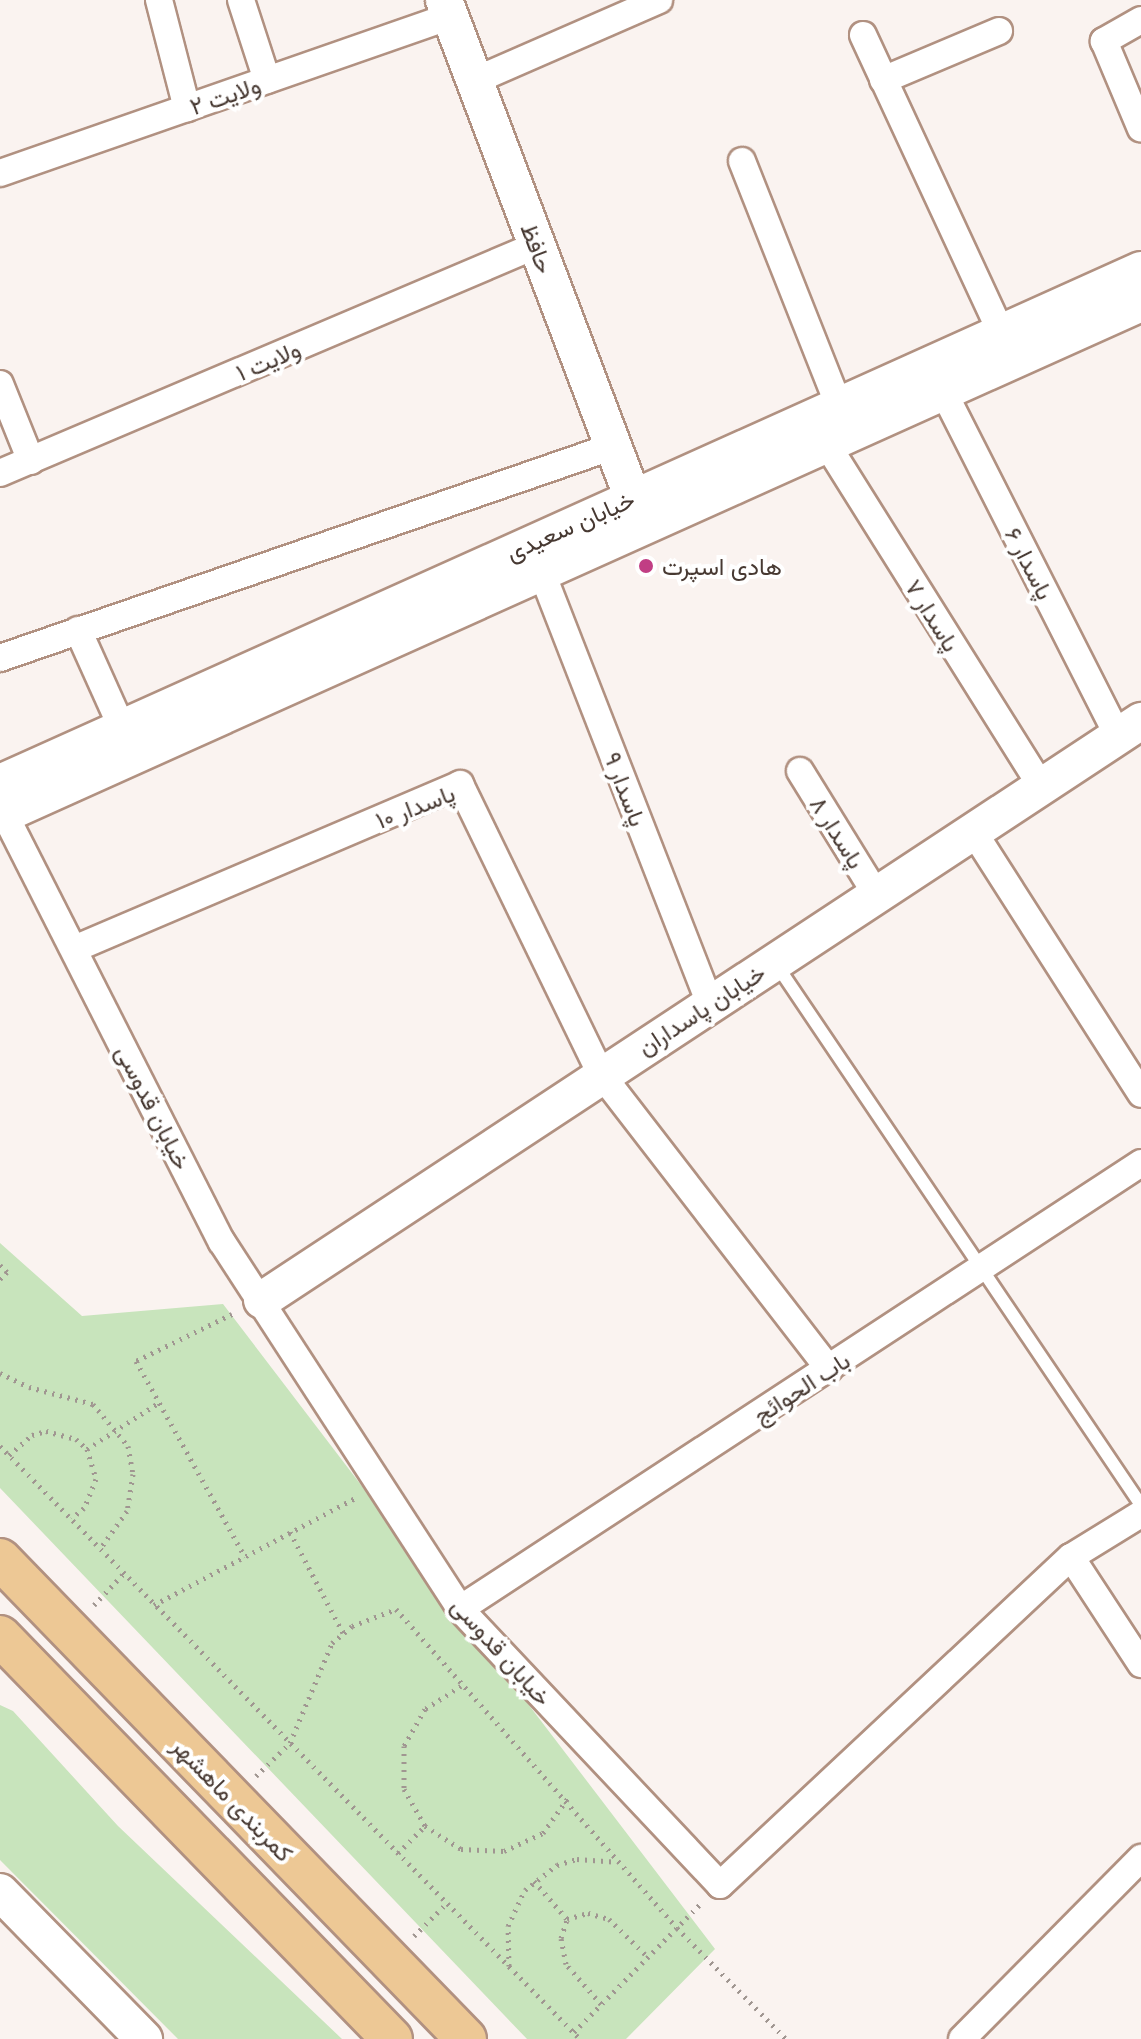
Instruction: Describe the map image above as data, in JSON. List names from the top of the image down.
{
  "streets": {
    "main road": [
      "حافظ",
      "خیابان سعیدی",
      "خیابان پاسداران",
      "کمربندی ماهشهر"
    ],
    "street": [
      "ولایت ۲",
      "ولایت ۱",
      "پاسدار ۶",
      "پاسدار ۷",
      "پاسدار ۹",
      "پاسدار ۱۰",
      "پاسدار ۸",
      "خیابان قدوسی",
      "باب الحوائج"
    ]
  },
  "crossings": [
    ["ولایت ۲", "حافظ"],
    ["حافظ", "ولایت ۱"],
    ["حافظ", "خیابان سعیدی"],
    ["خیابان سعیدی", "پاسدار ۶"],
    ["خیابان سعیدی", "پاسدار ۷"],
    ["خیابان سعیدی", "پاسدار ۹"],
    ["خیابان سعیدی", "خیابان قدوسی"],
    ["پاسدار ۶", "خیابان پاسداران"],
    ["پاسدار ۷", "خیابان پاسداران"],
    ["پاسدار ۹", "خیابان پاسداران"],
    ["پاسدار ۱۰", "خیابان پاسداران"],
    ["پاسدار ۱۰", "خیابان قدوسی"],
    ["پاسدار ۸", "خیابان پاسداران"],
    ["خیابان پاسداران", "خیابان قدوسی"],
    ["خیابان قدوسی", "باب الحوائج"]
  ],
  "places": ["هادی اسپرت"]
}
